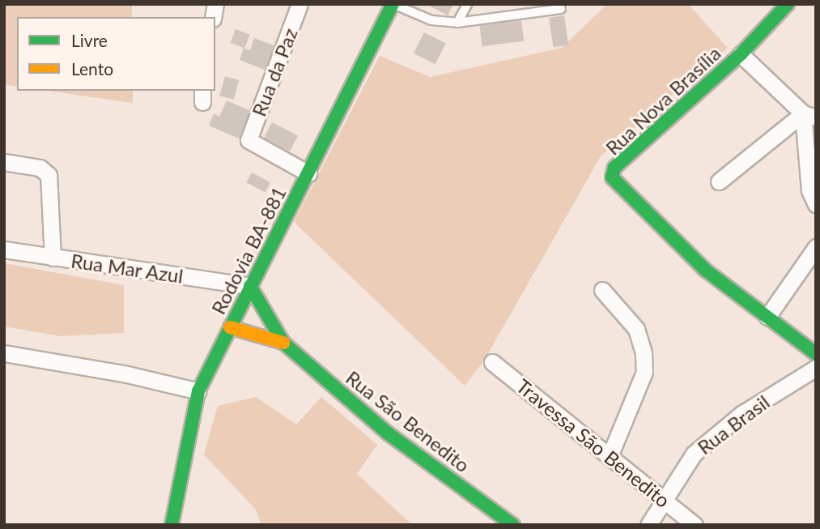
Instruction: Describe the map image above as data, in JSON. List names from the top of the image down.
{
  "streets": {
    "street": [
      "Rua da Paz",
      "Rua Nova Brasília",
      "Rodovia BA-881",
      "Rua Mar Azul",
      "Rua São Benedito",
      "Rua Brasil",
      "Travessa São Benedito"
    ]
  },
  "crossings": [
    ["Rua da Paz", "Rodovia BA-881"],
    ["Rodovia BA-881", "Rua Mar Azul"],
    ["Rodovia BA-881", "Rua São Benedito"],
    ["Rua Mar Azul", "Rua São Benedito"],
    ["Rua Brasil", "Travessa São Benedito"]
  ],
  "legend": ["Livre", "Lento"]
}
